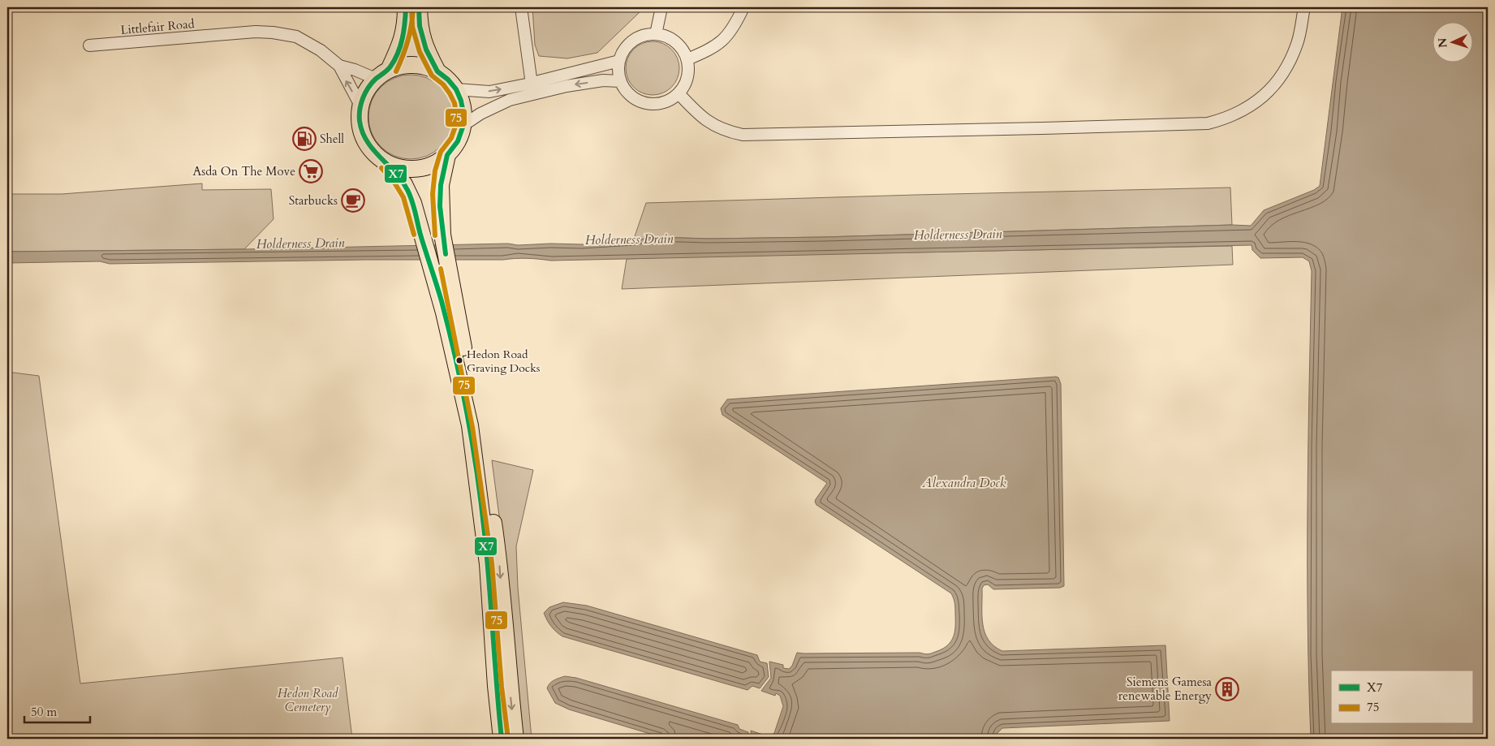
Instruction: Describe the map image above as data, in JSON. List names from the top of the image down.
{
  "streets": {
    "street": ["Littlefair Road"]
  },
  "water": ["Holderness Drain", "Alexandra Dock"],
  "parks": ["Hedon Road Cemetery"],
  "places": {
    "fuel station": ["Shell"],
    "supermarket": ["Asda On The Move"],
    "cafe": ["Starbucks"],
    "other": ["Hedon Road Graving Docks"],
    "building": ["Siemens Gamesa renewable Energy"]
  },
  "lines": ["transit line X7", "transit line 75"],
  "legend": ["X7", "75"],
  "scale_bar": "50 m",
  "north": "left"
}
